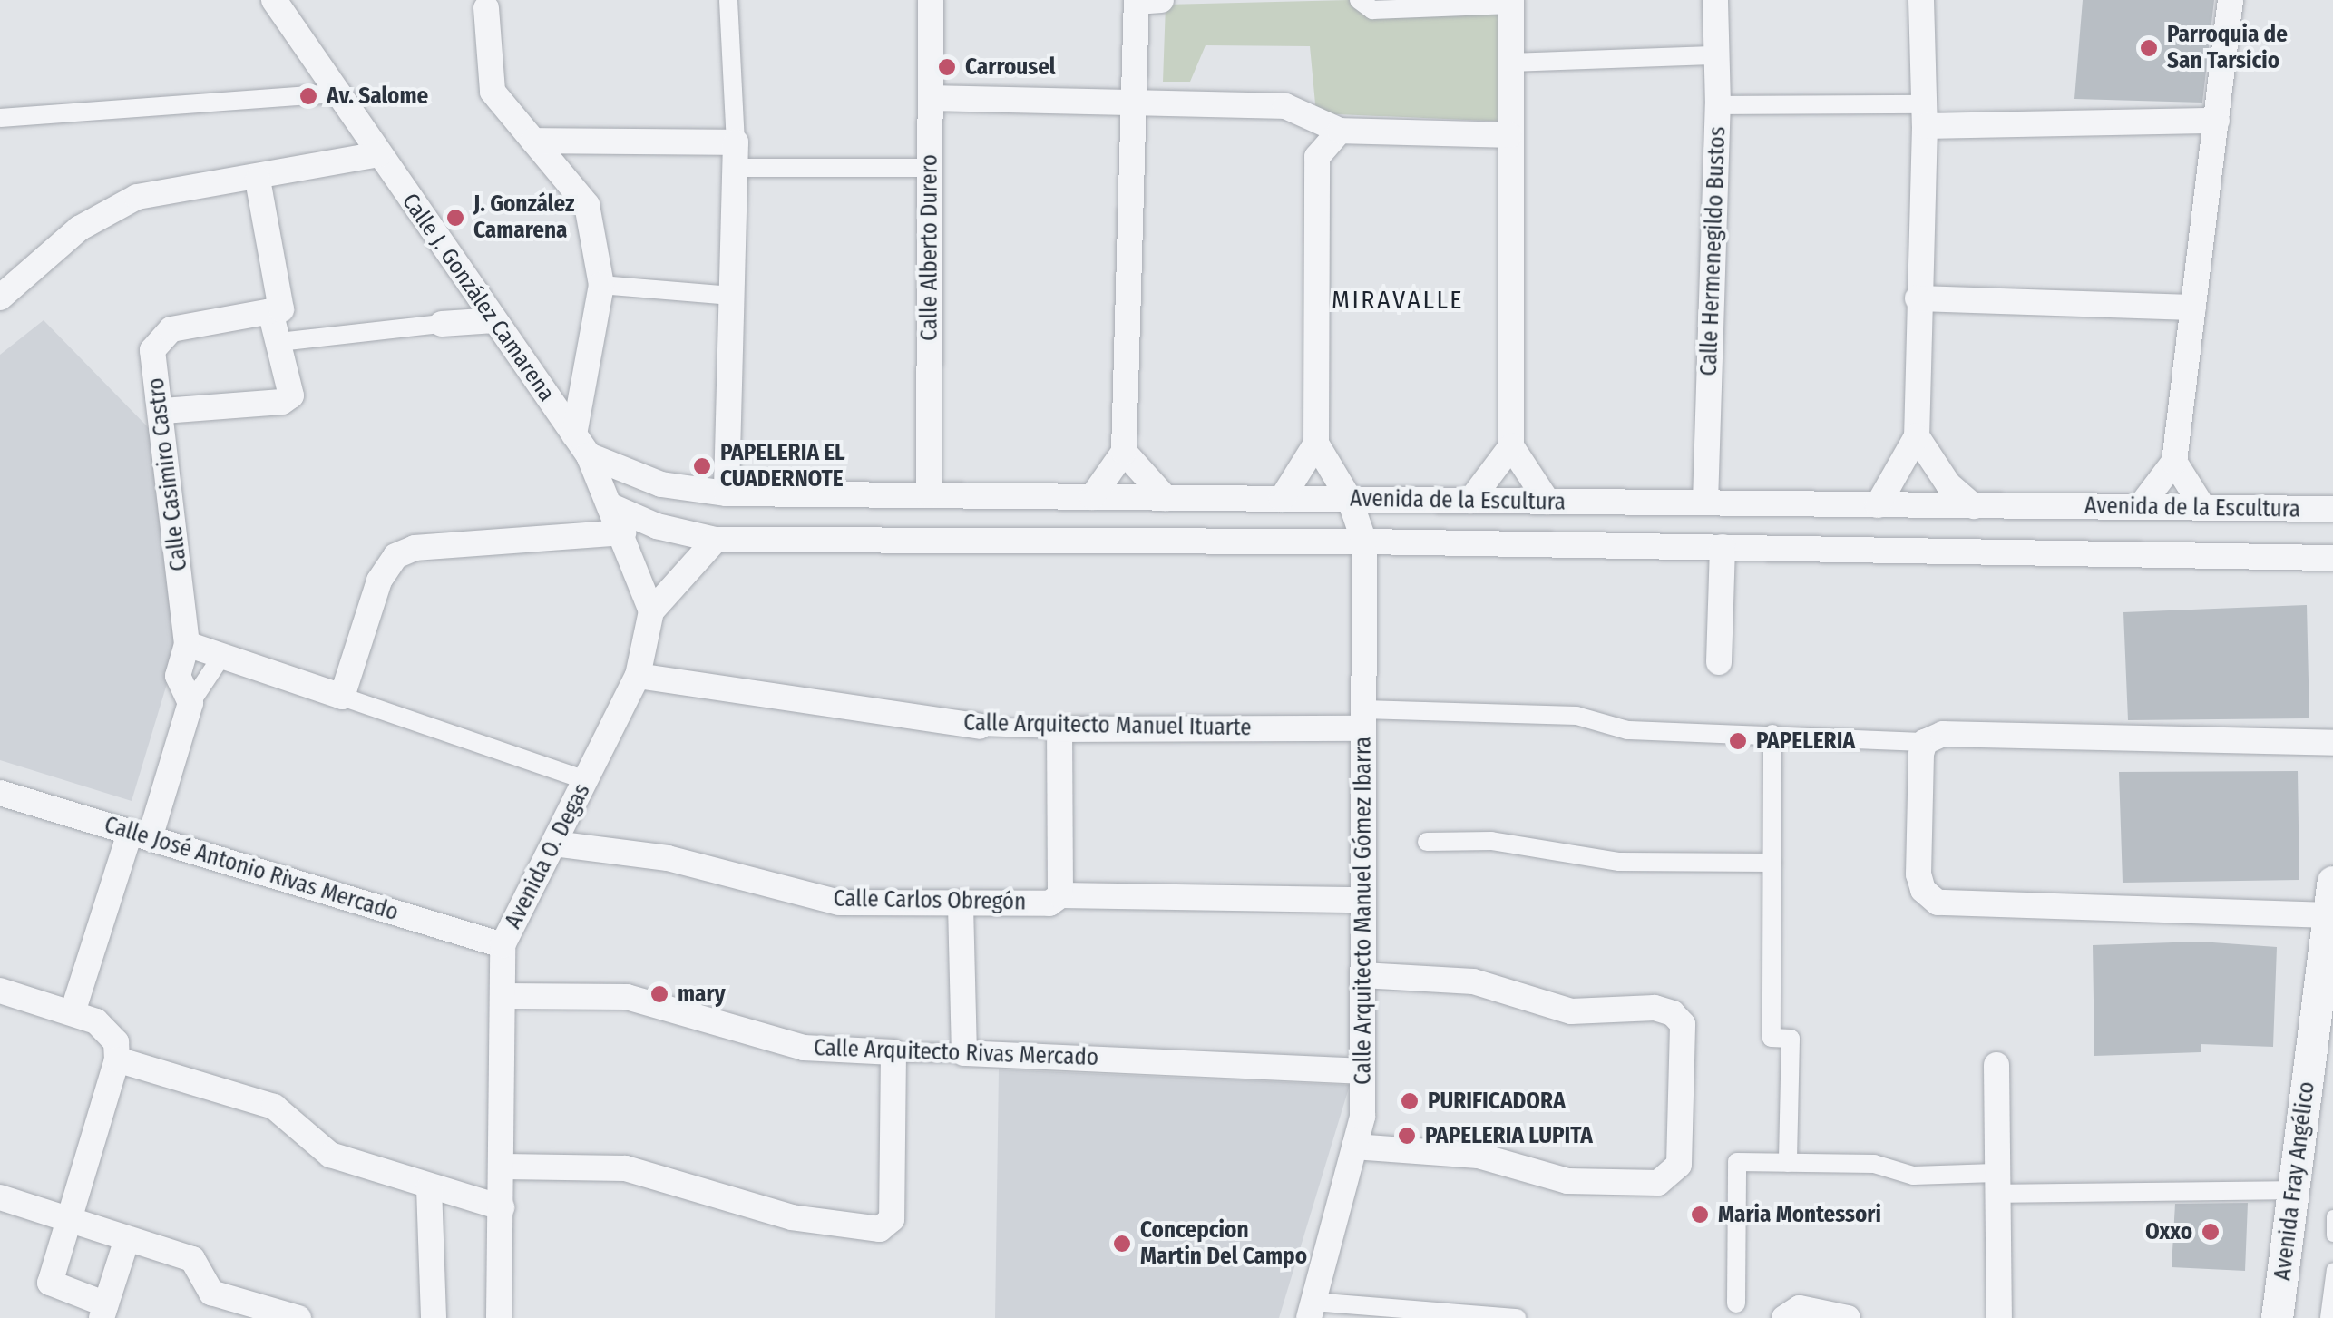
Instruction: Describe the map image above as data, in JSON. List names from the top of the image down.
{
  "streets": {
    "street": [
      "Calle Alberto Durero",
      "Calle Hermenegildo Bustos",
      "Calle J. González Camarena",
      "Calle Casimiro Castro",
      "Avenida de la Escultura",
      "Calle Arquitecto Manuel Ituarte",
      "Avenida O. Degas",
      "Calle José Antonio Rivas Mercado",
      "Calle Carlos Obregón",
      "Calle Arquitecto Manuel Gómez Ibarra",
      "Calle Arquitecto Rivas Mercado",
      "Avenida Fray Angélico"
    ]
  },
  "crossings": [
    ["Calle Alberto Durero", "Avenida de la Escultura"],
    ["Calle Hermenegildo Bustos", "Avenida de la Escultura"],
    ["Calle J. González Camarena", "Avenida de la Escultura"],
    ["Calle J. González Camarena", "Avenida O. Degas"],
    ["Calle Casimiro Castro", "Calle José Antonio Rivas Mercado"],
    ["Avenida de la Escultura", "Calle Arquitecto Manuel Gómez Ibarra"],
    ["Calle Arquitecto Manuel Ituarte", "Avenida O. Degas"],
    ["Calle Arquitecto Manuel Ituarte", "Calle Arquitecto Manuel Gómez Ibarra"],
    ["Avenida O. Degas", "Calle José Antonio Rivas Mercado"],
    ["Avenida O. Degas", "Calle Carlos Obregón"],
    ["Avenida O. Degas", "Calle Arquitecto Rivas Mercado"],
    ["Calle Carlos Obregón", "Calle Arquitecto Manuel Gómez Ibarra"],
    ["Calle Arquitecto Manuel Gómez Ibarra", "Calle Arquitecto Rivas Mercado"]
  ],
  "districts": ["MIRAVALLE"],
  "places": [
    "Parroquia de San Tarsicio",
    "Carrousel",
    "Av. Salome",
    "J. González Camarena",
    "PAPELERIA EL CUADERNOTE",
    "PAPELERIA",
    "mary",
    "PURIFICADORA",
    "PAPELERIA LUPITA",
    "Maria Montessori",
    "Oxxo",
    "Concepcion Martin Del Campo"
  ]
}
